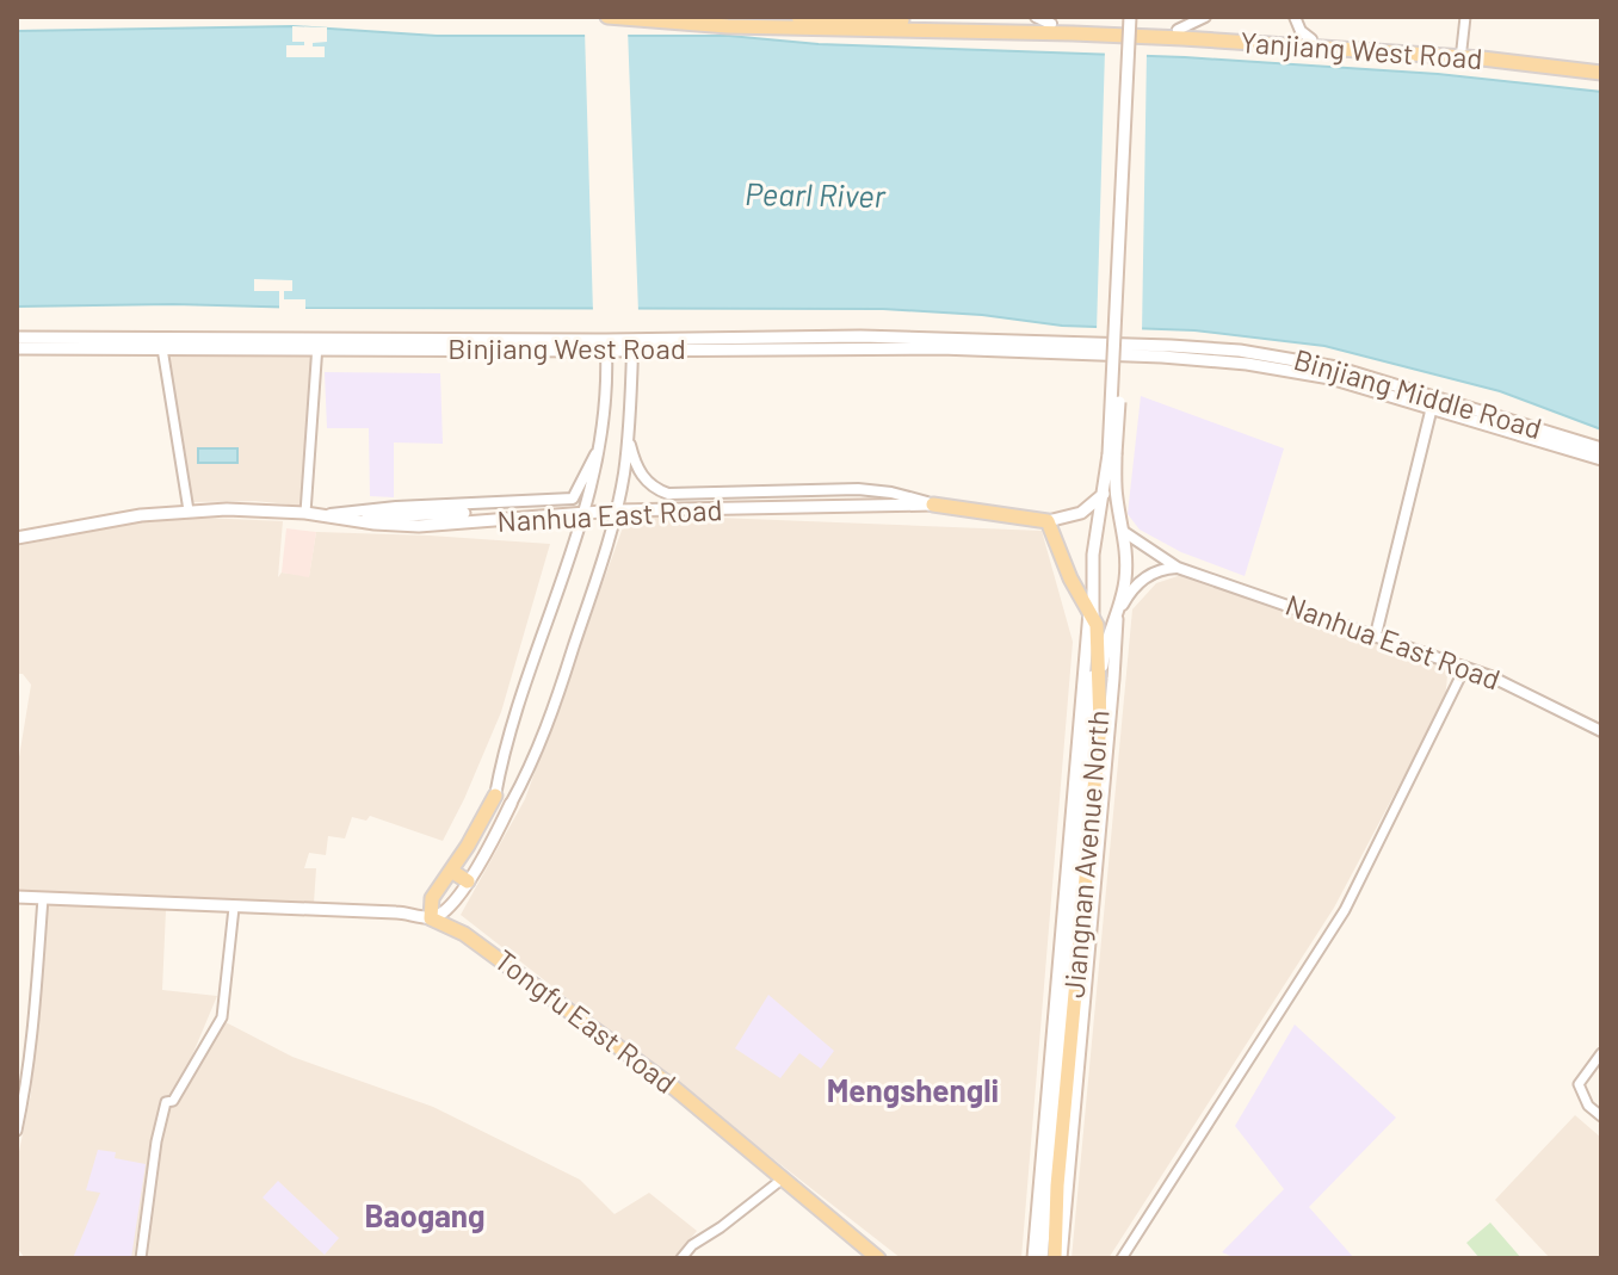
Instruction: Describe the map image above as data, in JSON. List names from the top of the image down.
{
  "streets": {
    "main road": [
      "Yanjiang West Road",
      "Binjiang West Road",
      "Binjiang Middle Road",
      "Nanhua East Road",
      "Jiangnan Avenue North",
      "Tongfu East Road"
    ]
  },
  "crossings": [
    ["Binjiang West Road", "Binjiang Middle Road"],
    ["Nanhua East Road", "Jiangnan Avenue North"]
  ],
  "districts": ["Mengshengli", "Baogang"],
  "water": ["Pearl River"]
}
